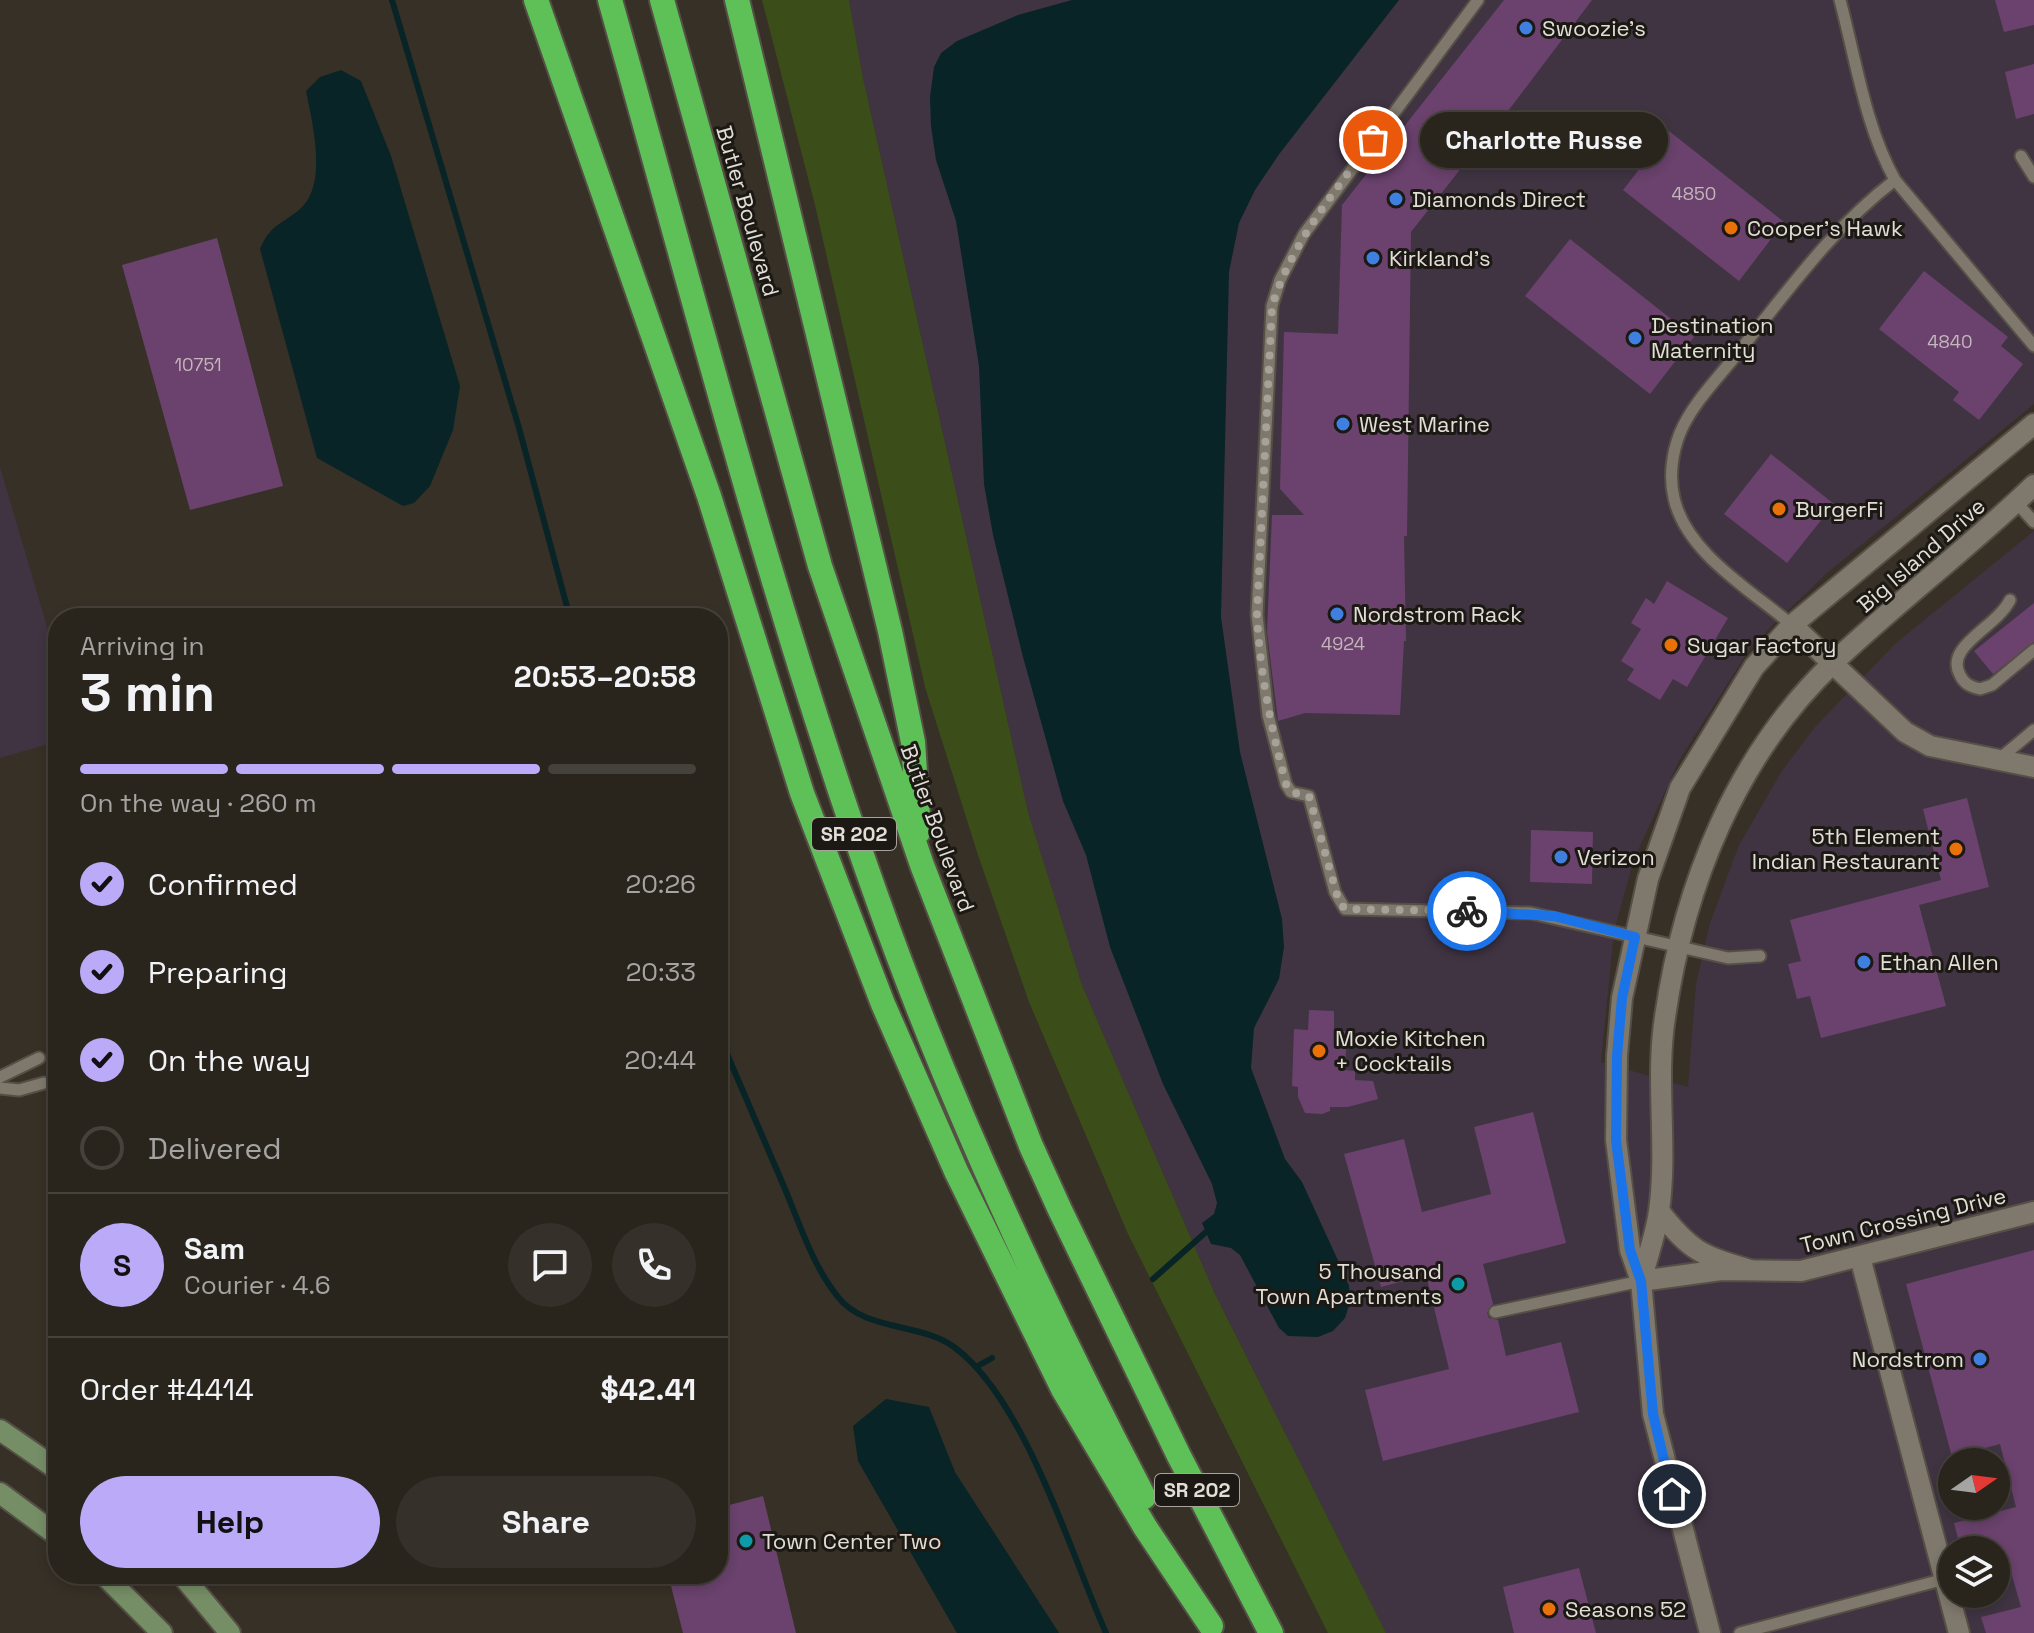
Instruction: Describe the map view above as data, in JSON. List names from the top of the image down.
{
  "streets": {
    "highway": ["Butler Boulevard", "SR 202"],
    "street": ["Big Island Drive", "Town Crossing Drive"]
  },
  "crossings": [
    ["Big Island Drive", "Town Crossing Drive"]
  ],
  "places": [
    "Swoozie's",
    "Charlotte Russe",
    "Diamonds Direct",
    "Cooper's Hawk",
    "Kirkland's",
    "Destination Maternity",
    "West Marine",
    "BurgerFi",
    "Nordstrom Rack",
    "Sugar Factory",
    "5th Element Indian Restaurant",
    "Verizon",
    "Ethan Allen",
    "Moxie Kitchen + Cocktails",
    "5 Thousand Town Apartments",
    "Nordstrom",
    "Town Center Two",
    "Seasons 52"
  ],
  "house_numbers": [
    "4850",
    "4840",
    "10751",
    "4924"
  ],
  "north": "right",
  "page": {
    "bubble": "Charlotte Russe",
    "heading": ["3 min", "Arriving in", "20:53–20:58"],
    "panel": [
      "Sam",
      "Courier · 4.6",
      "Order #4414",
      "$42.41"
    ],
    "bar": "On the way · 260 m",
    "list": [
      ["Confirmed", "20:26"],
      ["Preparing", "20:33"],
      ["On the way", "20:44"],
      "Delivered"
    ],
    "round": "S",
    "buttons": ["Help", "Share"]
  }
}
